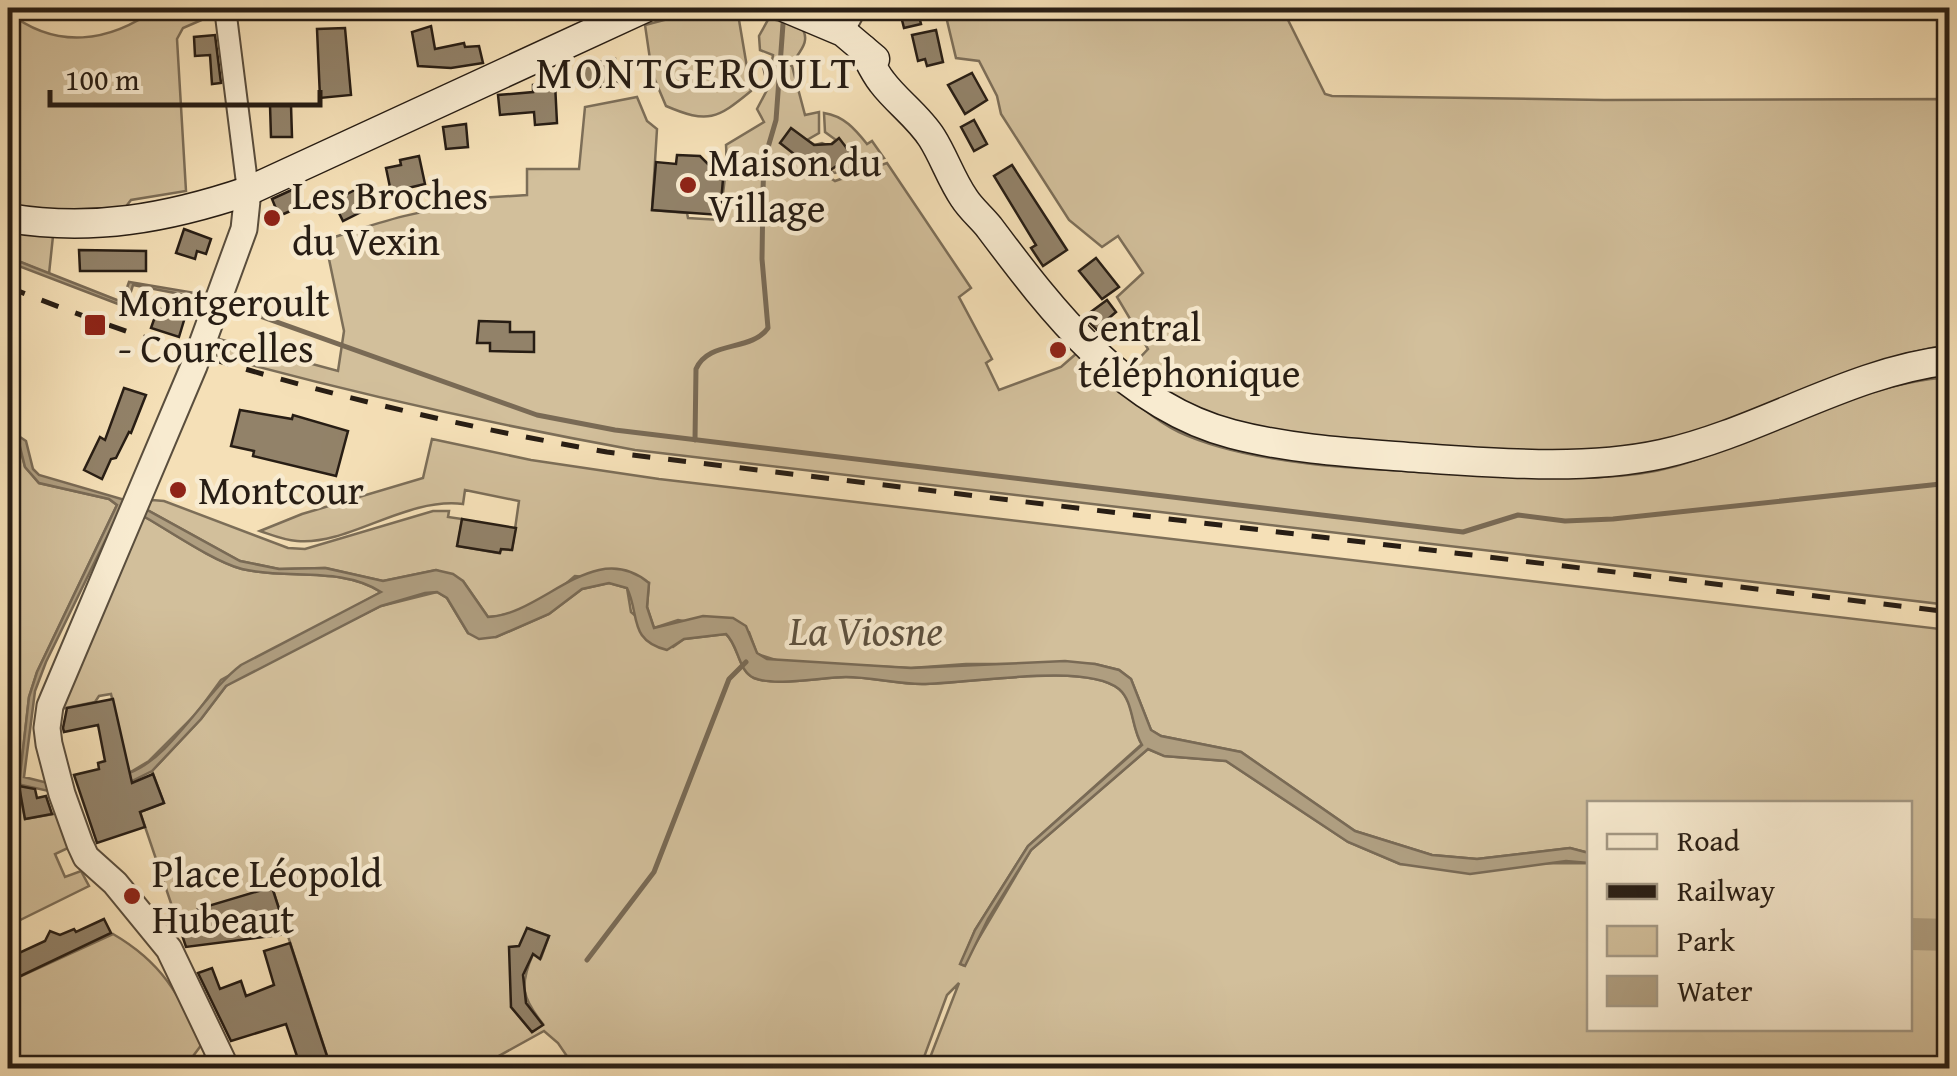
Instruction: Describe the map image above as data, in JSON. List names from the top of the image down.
{
  "districts": ["MONTGEROULT"],
  "water": ["La Viosne"],
  "places": {
    "other": [
      "Maison du Village",
      "Les Broches du Vexin",
      "Central téléphonique",
      "Montcour",
      "Place Léopold Hubeaut"
    ],
    "transit": ["Montgeroult - Courcelles"]
  },
  "legend": [
    "Road",
    "Railway",
    "Park",
    "Water"
  ],
  "scale_bar": "100 m"
}
